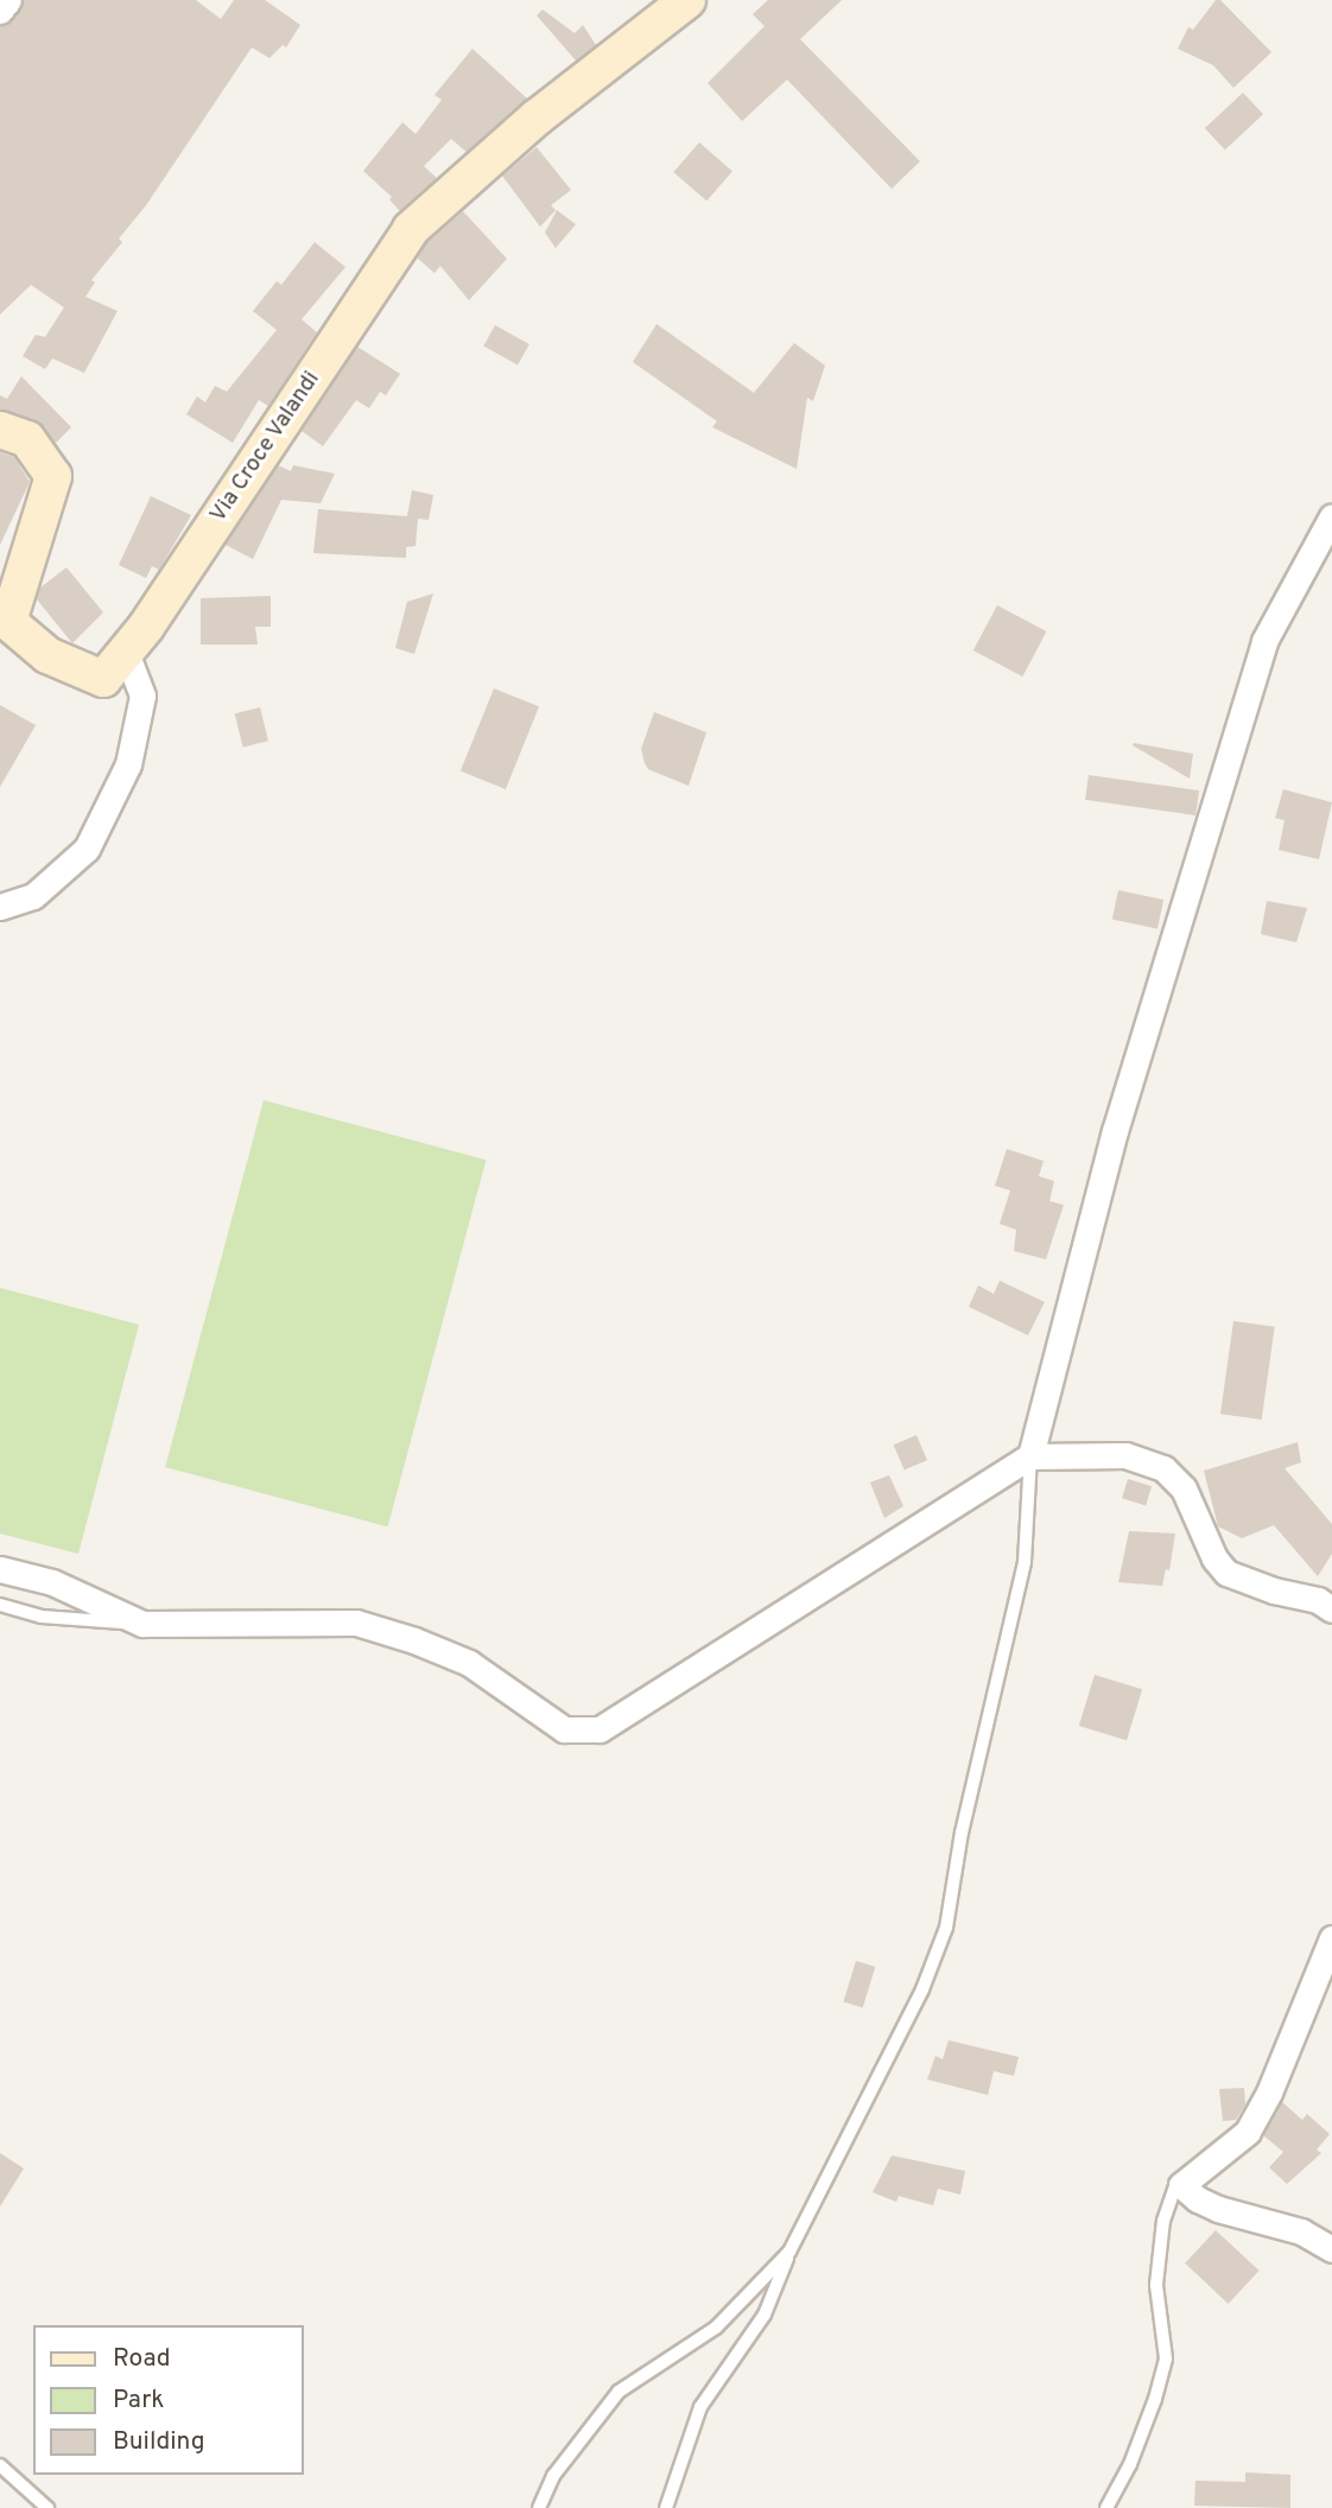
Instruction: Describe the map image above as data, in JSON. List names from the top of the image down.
{
  "streets": {
    "street": ["Via Croce Valandi"]
  },
  "legend": ["Road", "Park", "Building"]
}
